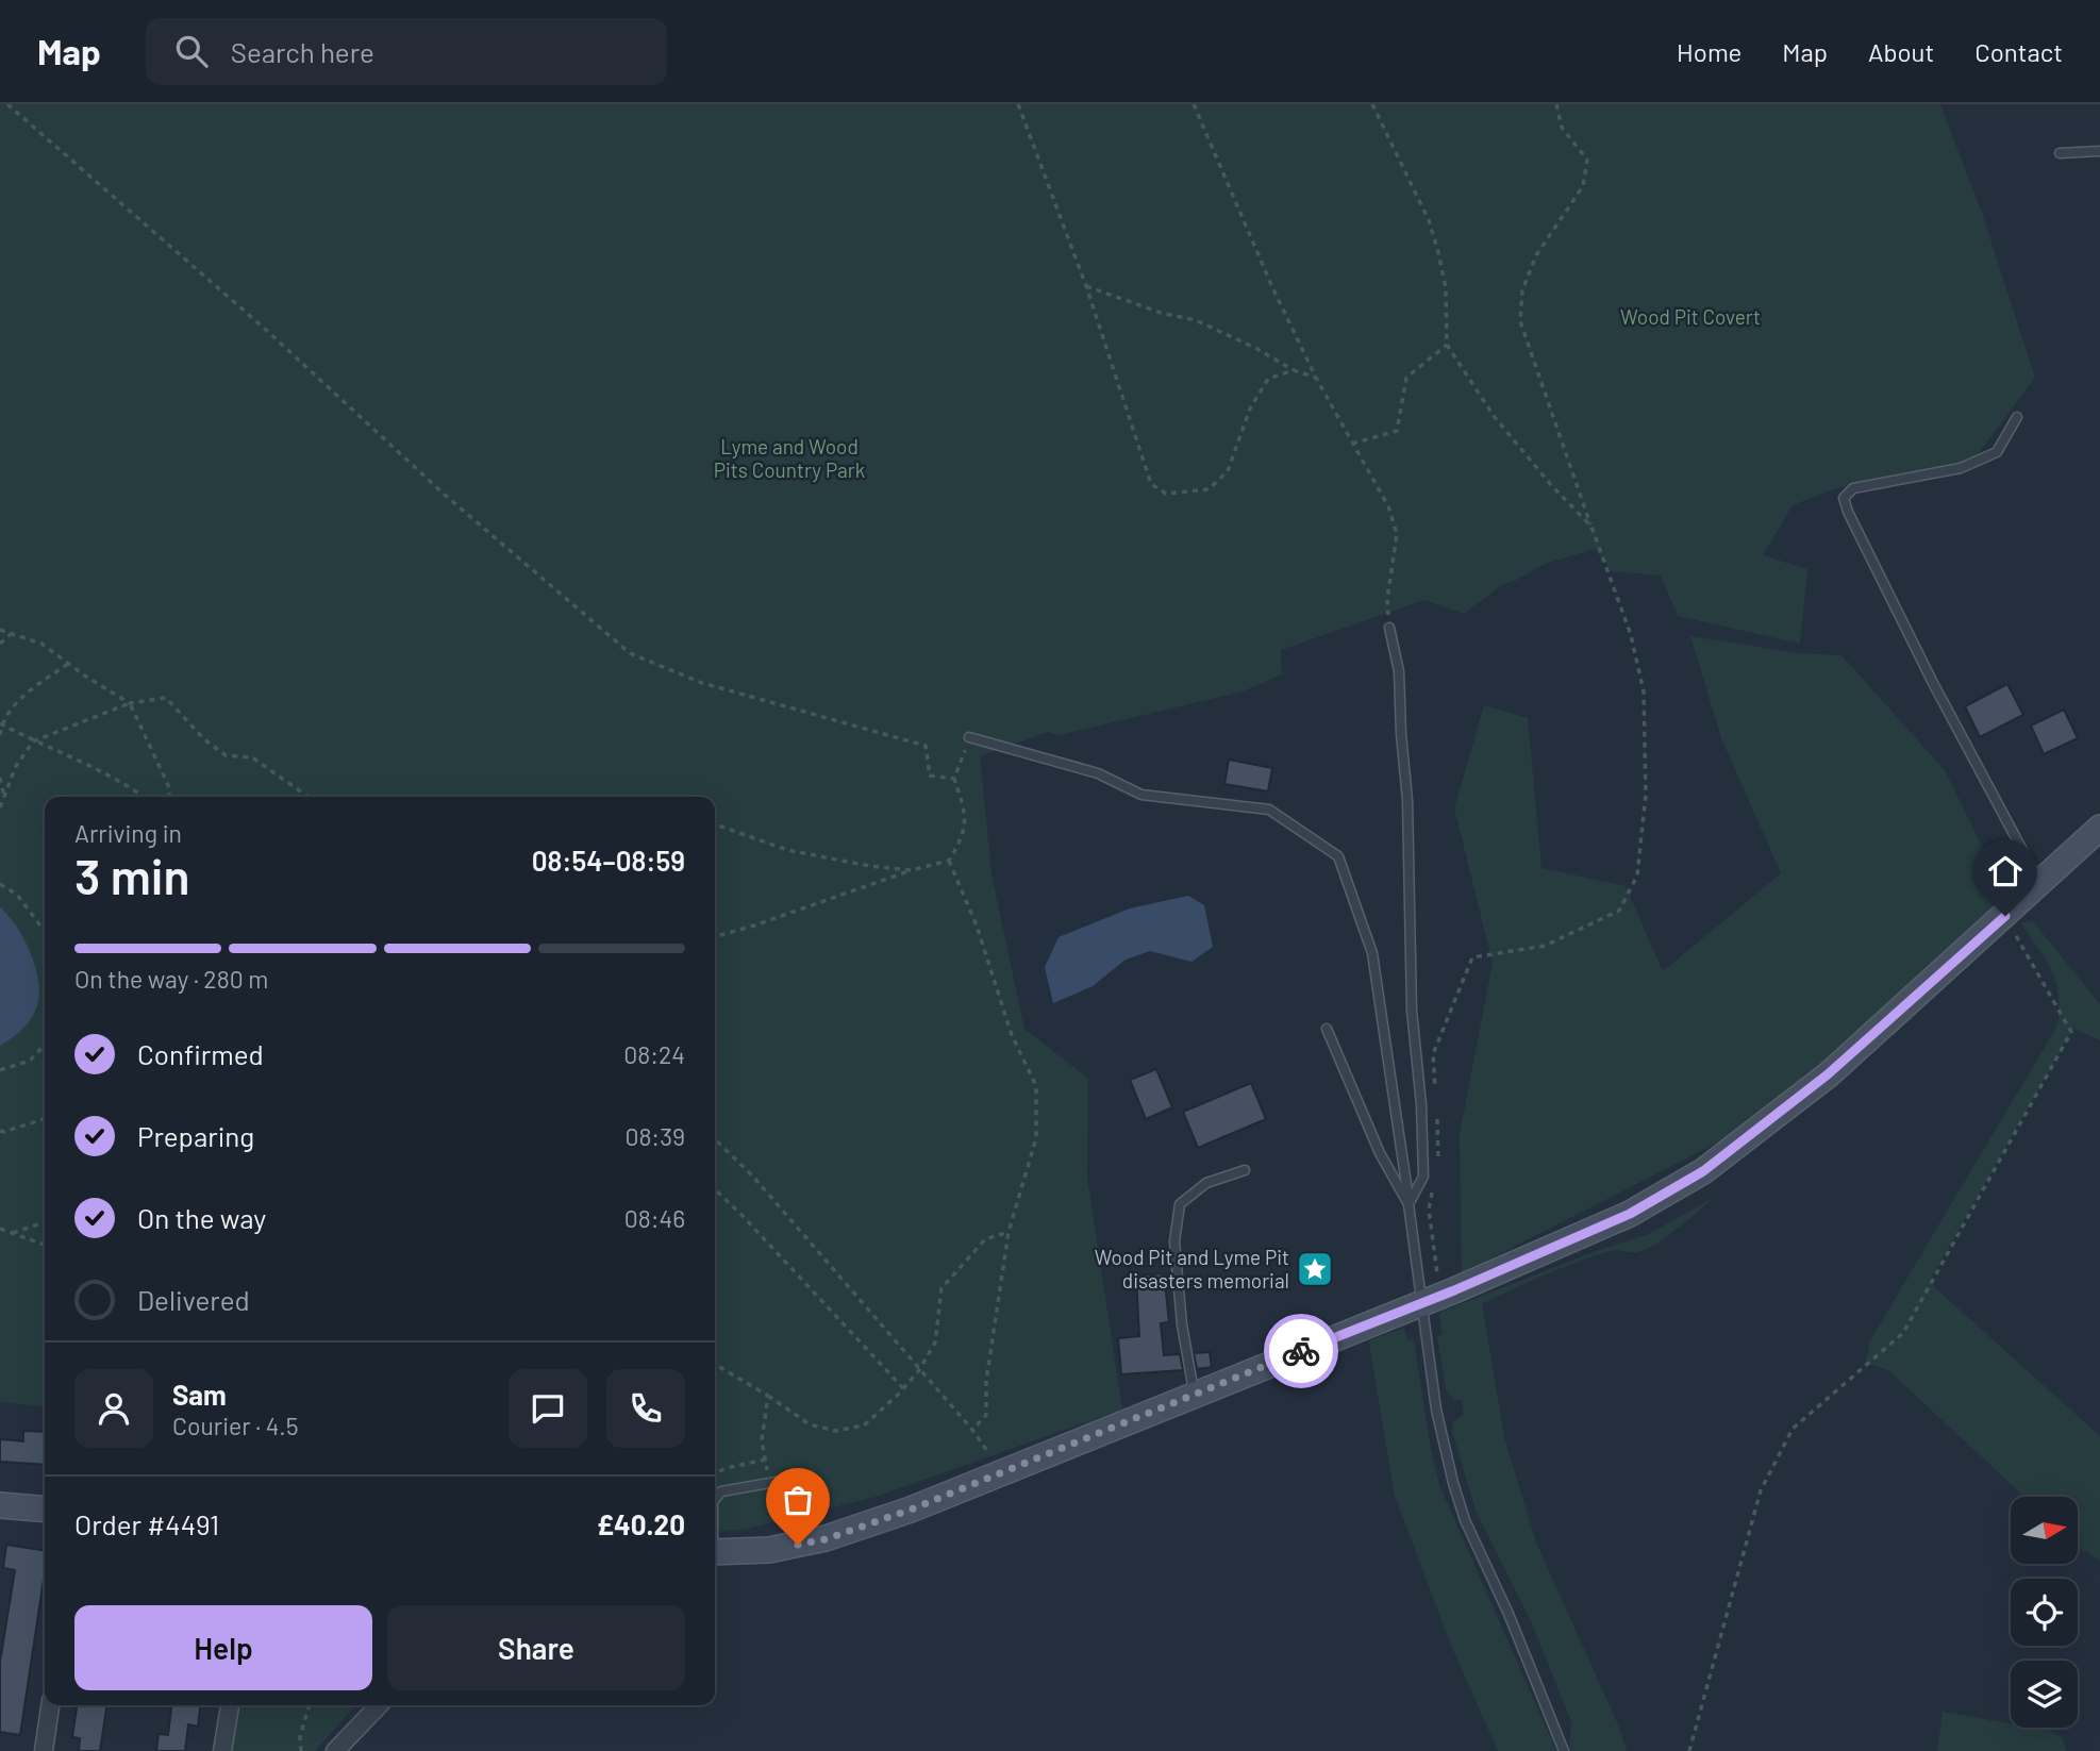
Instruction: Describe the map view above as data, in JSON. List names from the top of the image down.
{
  "parks": ["Wood Pit Covert", "Lyme and Wood Pits Country Park"],
  "places": {
    "place": ["Wood Pit and Lyme Pit disasters memorial"]
  },
  "north": "right",
  "page": {
    "header": "Map",
    "search": "Search here",
    "nav": [
      "Home",
      "Map",
      "About",
      "Contact"
    ],
    "heading": ["3 min", "Arriving in", "08:54–08:59"],
    "panel": [
      "Sam",
      "Courier · 4.5",
      "Order #4491",
      "£40.20"
    ],
    "bar": "On the way · 280 m",
    "list": [
      ["Confirmed", "08:24"],
      ["Preparing", "08:39"],
      ["On the way", "08:46"],
      "Delivered"
    ],
    "buttons": ["Help", "Share"]
  }
}
